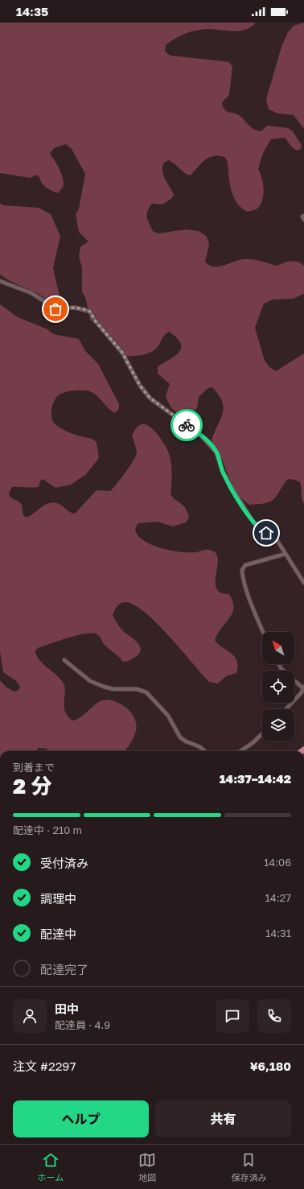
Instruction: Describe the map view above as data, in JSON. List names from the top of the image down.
{
  "north": "top left",
  "page": {
    "status": "14:35",
    "heading": ["2 分", "到着まで", "14:37–14:42"],
    "panel": [
      "田中",
      "配達員 · 4.9",
      "注文 #2297",
      "¥6,180"
    ],
    "bar": "配達中 · 210 m",
    "list": [
      ["受付済み", "14:06"],
      ["調理中", "14:27"],
      ["配達中", "14:31"],
      "配達完了"
    ],
    "buttons": ["ヘルプ", "共有"],
    "tabs": ["ホーム", "地図", "保存済み"]
  }
}
